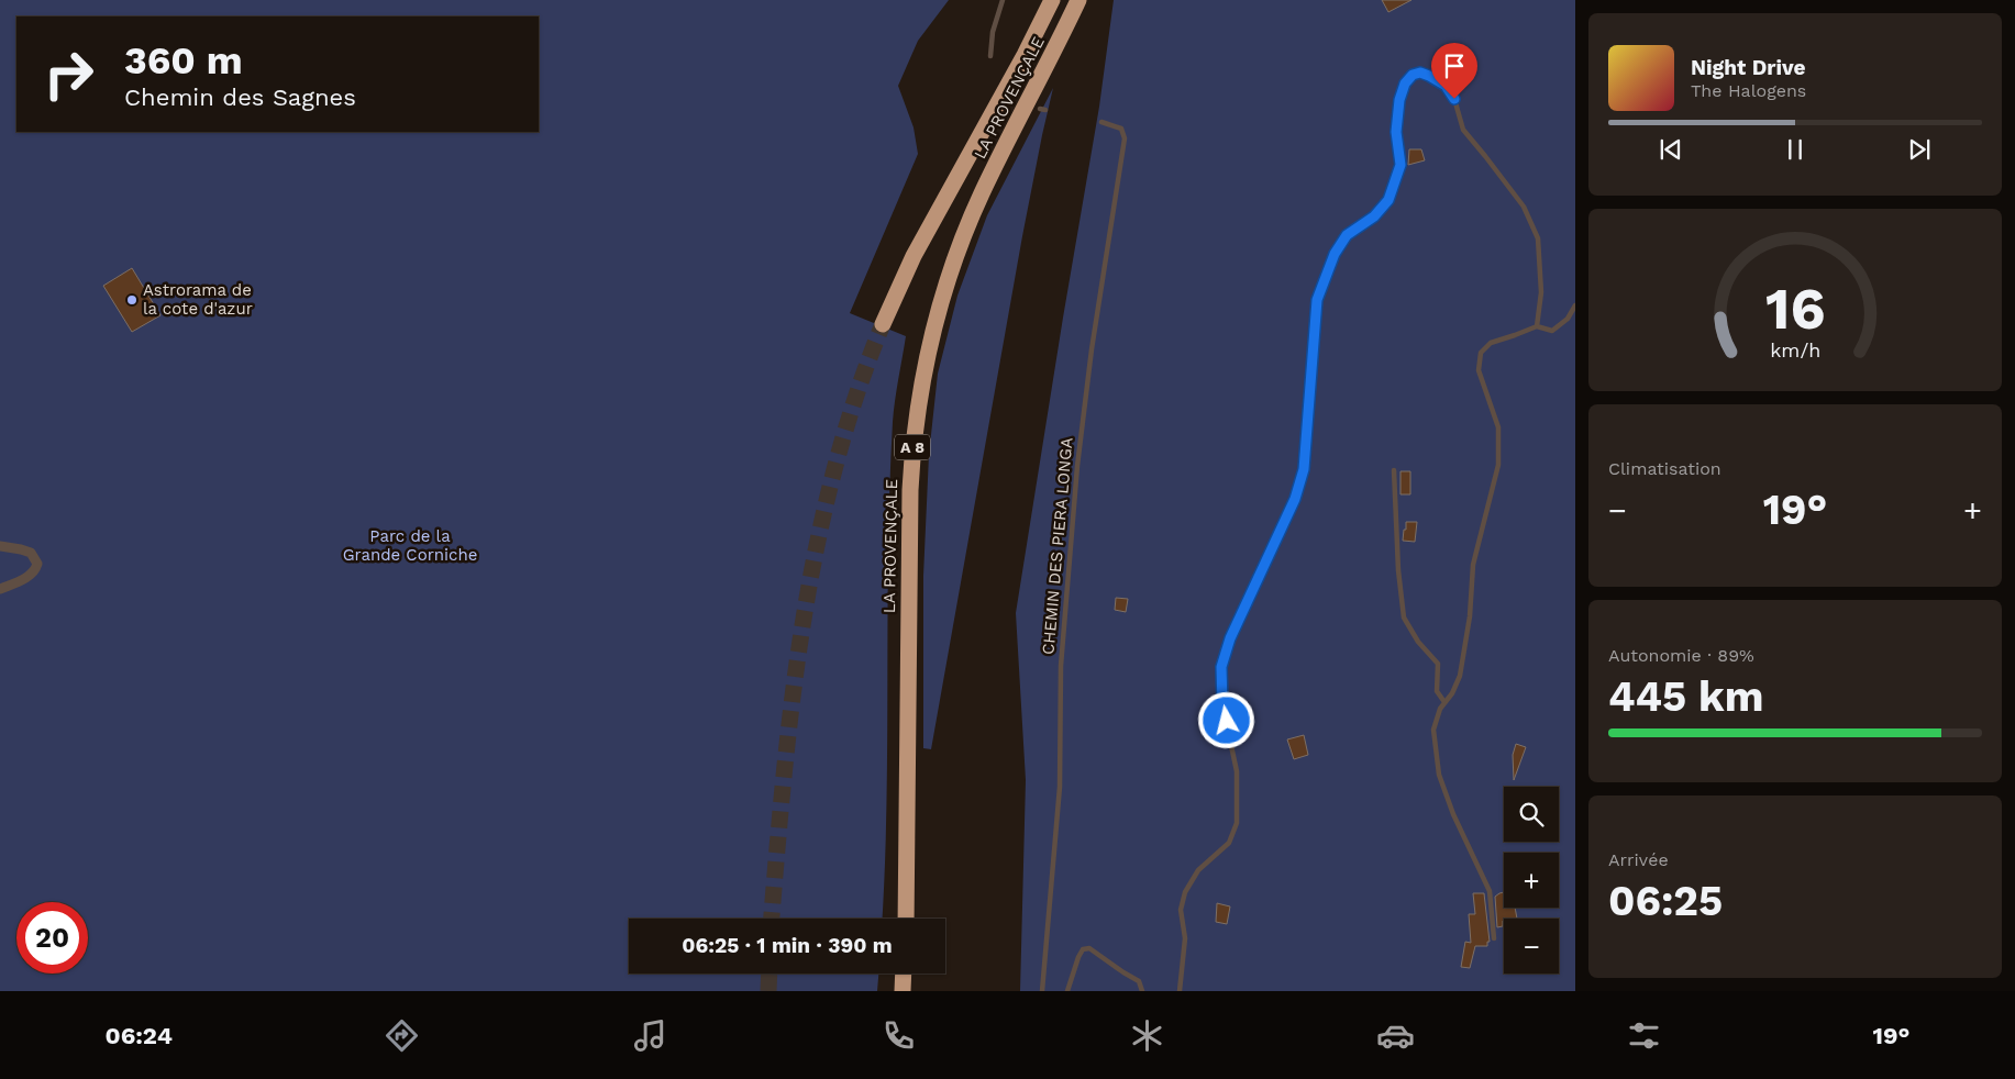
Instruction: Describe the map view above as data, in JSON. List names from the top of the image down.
{
  "streets": {
    "highway": ["LA PROVENÇALE", "A 8"],
    "lane": ["CHEMIN DES PIERA LONGA"]
  },
  "parks": ["Parc de la Grande Corniche"],
  "places": ["Astrorama de la cote d'azur"],
  "page": {
    "turn": ["360 m", "Chemin des Sagnes"],
    "song": ["Night Drive", "The Halogens"],
    "tile": [
      "Climatisation",
      ["Autonomie · 89%", "445 km"],
      ["Arrivée", "06:25"]
    ],
    "heat": ["−", "19°", "+"],
    "map_buttons": ["+", "−"],
    "limit": "20",
    "trip": "06:25 · 1 min · 390 m",
    "tabs": ["06:24", "19°"],
    "gauge": ["16", "km/h"]
  }
}
